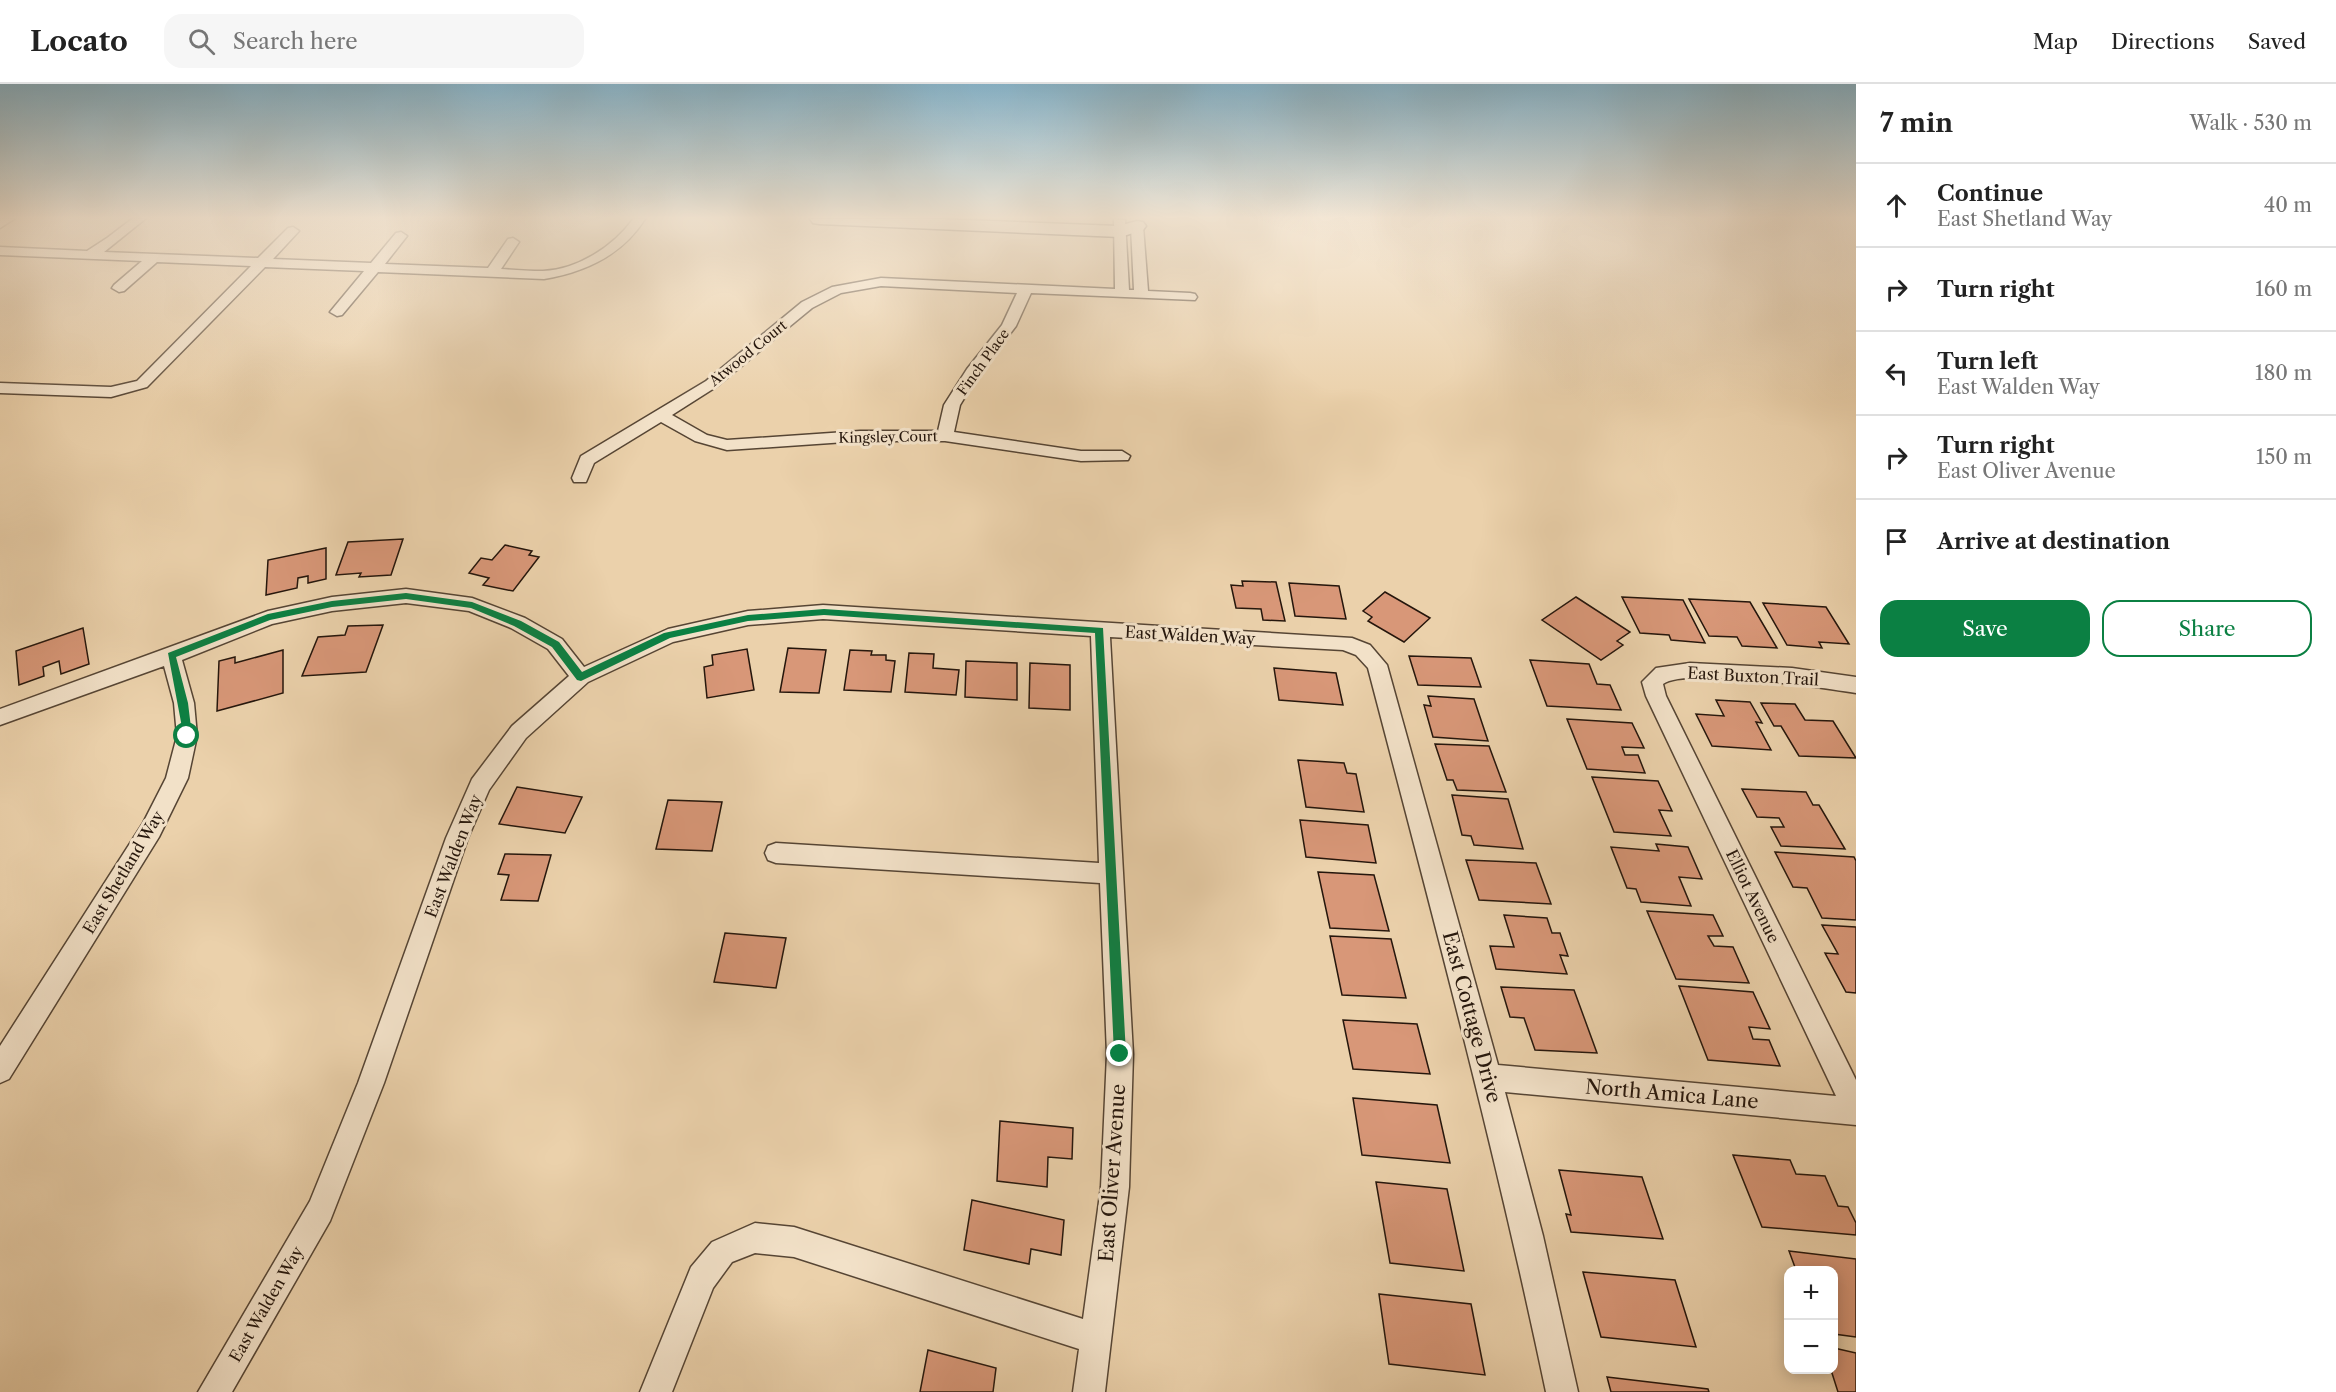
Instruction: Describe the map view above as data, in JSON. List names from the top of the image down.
{
  "streets": {
    "street": [
      "Atwood Court",
      "Finch Place",
      "Kingsley Court",
      "East Walden Way",
      "East Buxton Trail",
      "East Shetland Way",
      "Elliot Avenue",
      "East Cottage Drive",
      "North Amica Lane",
      "East Oliver Avenue"
    ]
  },
  "crossings": [
    ["Atwood Court", "Finch Place"],
    ["Atwood Court", "Kingsley Court"],
    ["Finch Place", "Kingsley Court"],
    ["East Walden Way", "East Cottage Drive"],
    ["East Walden Way", "East Oliver Avenue"],
    ["East Buxton Trail", "Elliot Avenue"],
    ["Elliot Avenue", "North Amica Lane"],
    ["East Cottage Drive", "North Amica Lane"]
  ],
  "page": {
    "header": "Locato",
    "search": "Search here",
    "nav": ["Map", "Directions", "Saved"],
    "heading": ["7 min", "Walk · 530 m"],
    "list": [
      ["Continue", "East Shetland Way", "40 m"],
      ["Turn right", "160 m"],
      ["Turn left", "East Walden Way", "180 m"],
      ["Turn right", "East Oliver Avenue", "150 m"],
      "Arrive at destination"
    ],
    "buttons": ["Save", "Share"],
    "map_buttons": ["+", "−"]
  }
}
